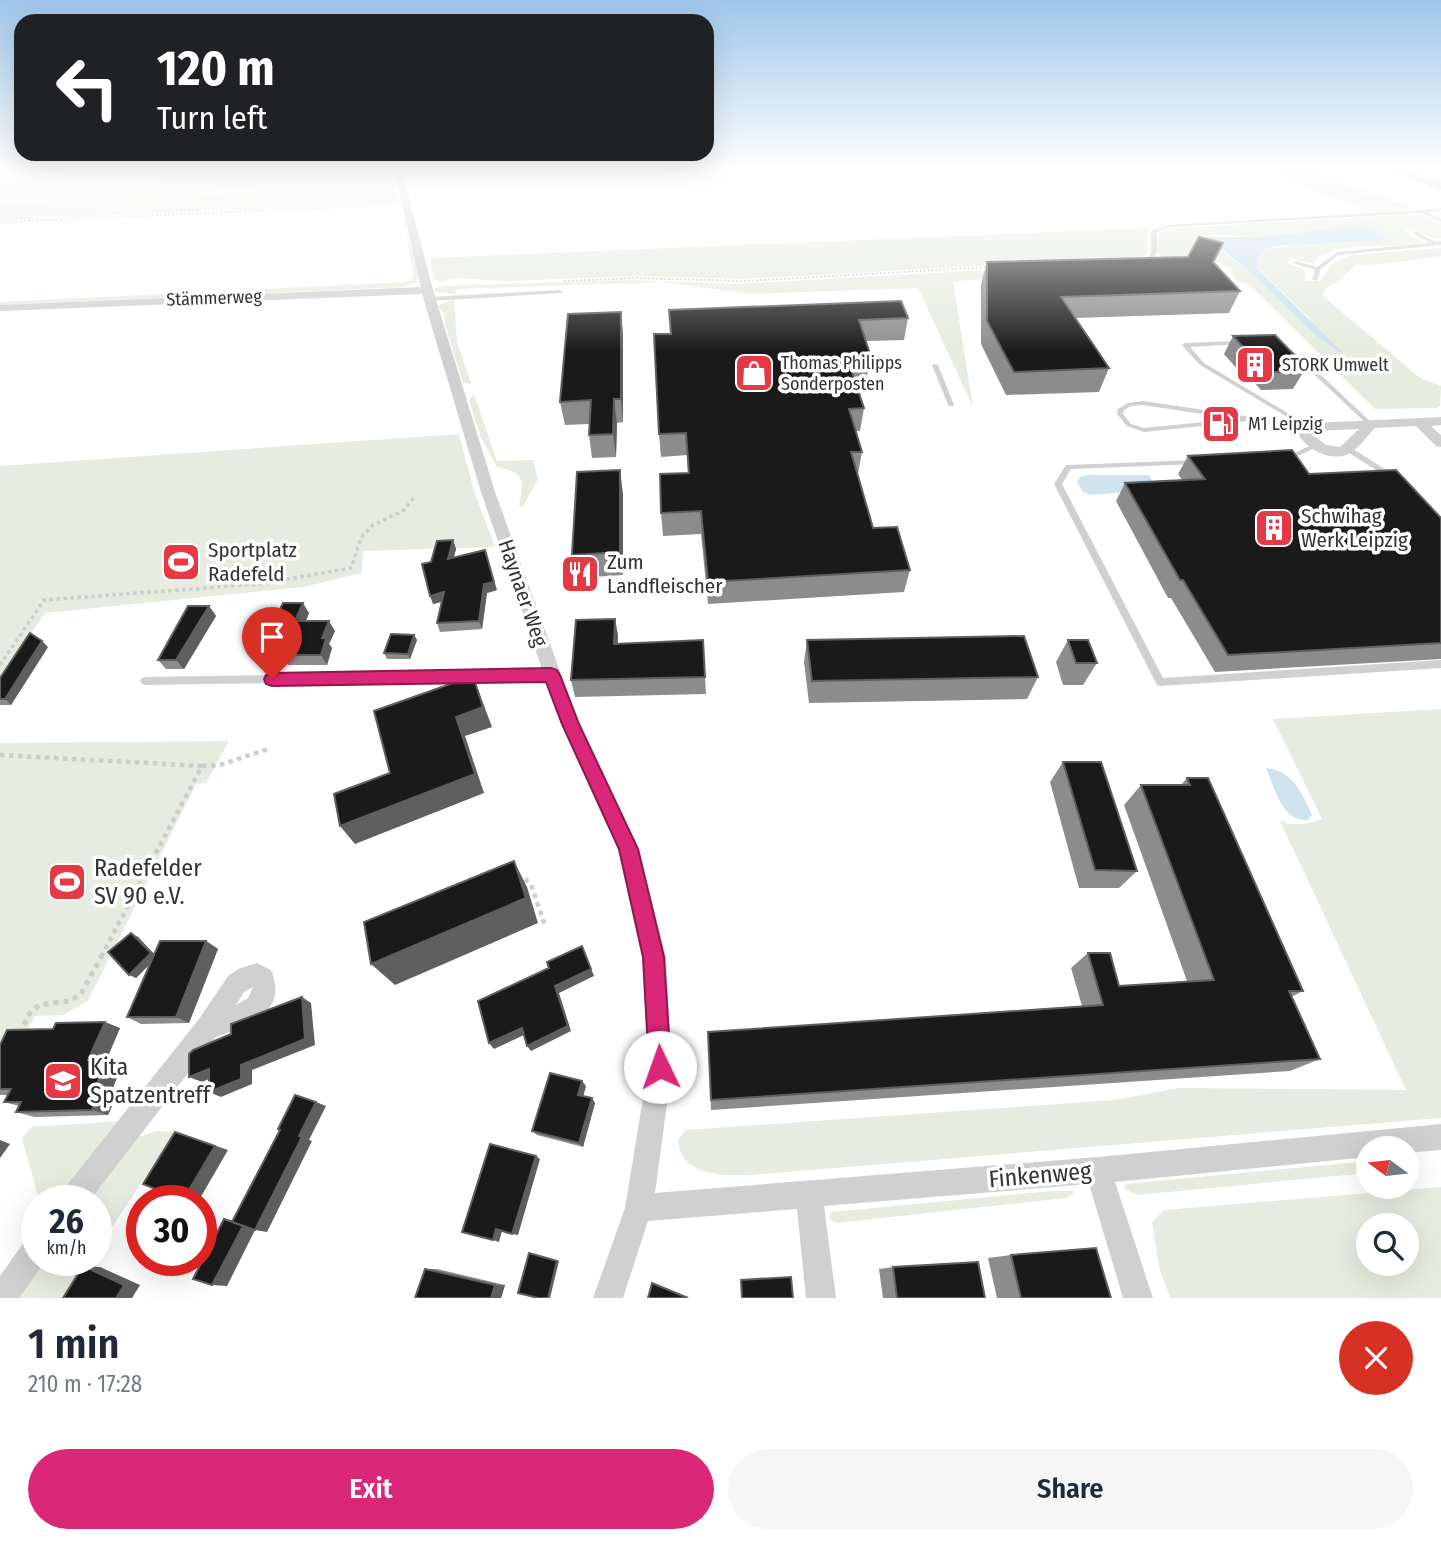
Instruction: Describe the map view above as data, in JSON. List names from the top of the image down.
{
  "streets": {
    "street": ["Stämmerweg", "Haynaer Weg", "Finkenweg"]
  },
  "crossings": [
    ["Stämmerweg", "Haynaer Weg"],
    ["Haynaer Weg", "Finkenweg"]
  ],
  "places": {
    "building": ["STORK Umwelt", "Schwihag Werk Leipzig"],
    "shop": ["Thomas Philipps Sonderposten"],
    "fuel station": ["M1 Leipzig"],
    "sports": ["Sportplatz Radefeld", "Radefelder SV 90 e.V."],
    "restaurant": ["Zum Landfleischer"],
    "school or university": ["Kita Spatzentreff"]
  },
  "north": "left",
  "page": {
    "turn": ["120 m", "Turn left"],
    "speed": "26 km/h",
    "limit": "30",
    "heading": ["1 min", "210 m · 17:28"],
    "buttons": ["Exit", "Share"]
  }
}
